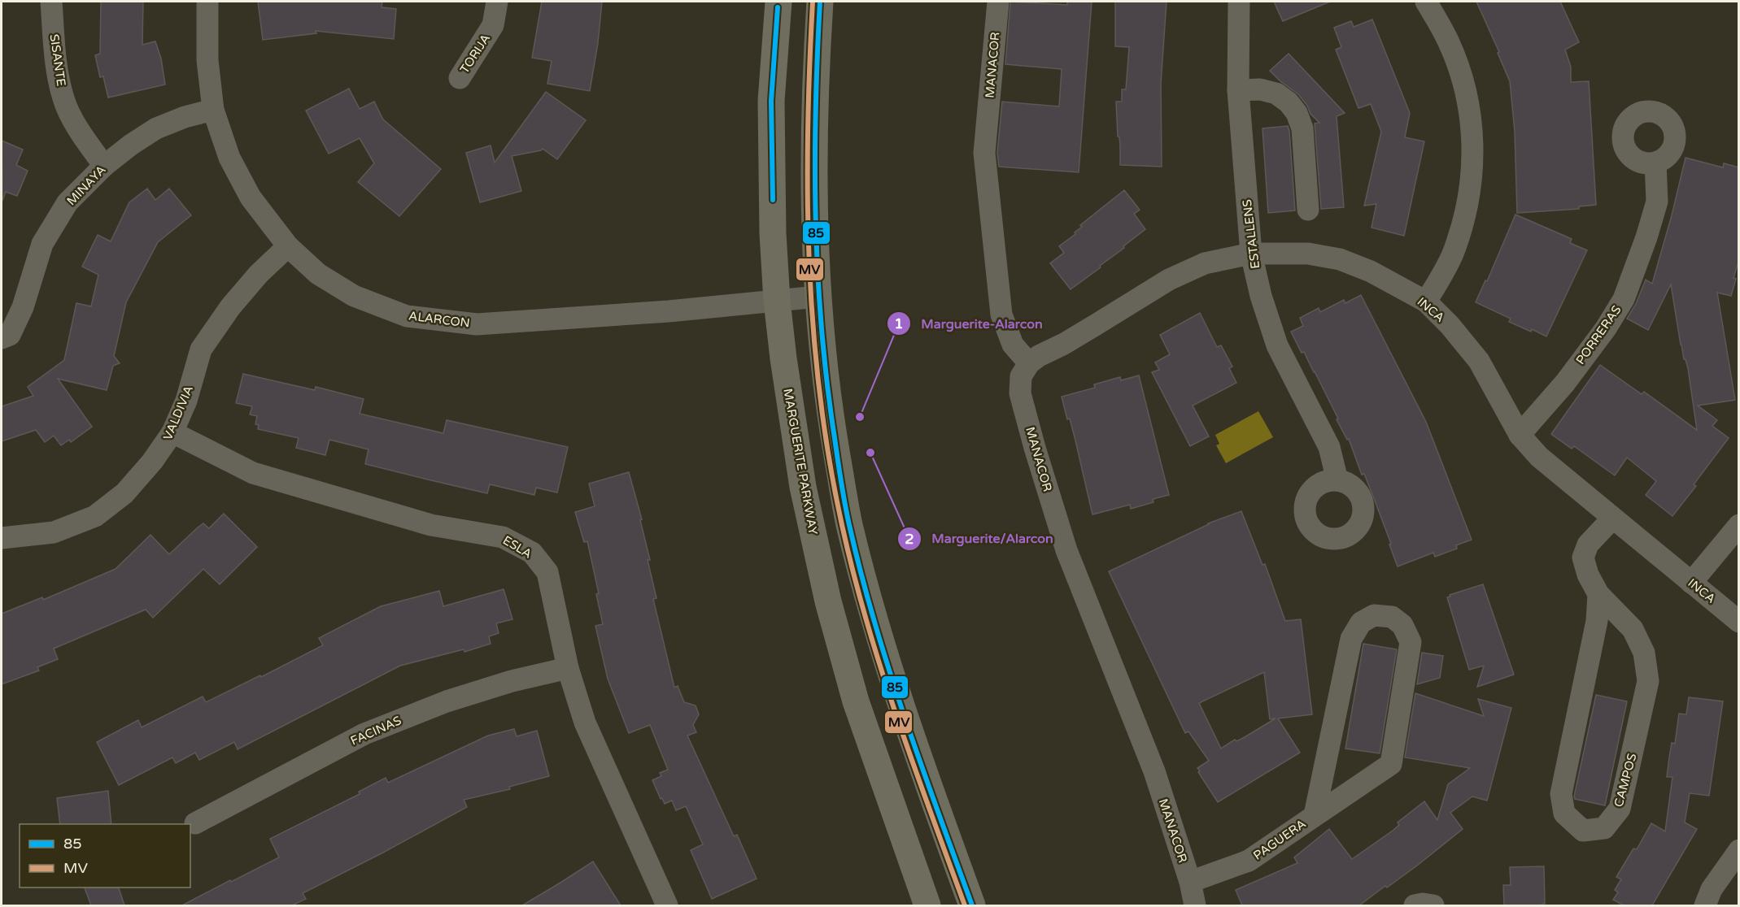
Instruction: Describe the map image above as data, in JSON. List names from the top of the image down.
{
  "streets": {
    "main road": ["MARGUERITE PARKWAY"],
    "street": [
      "TORIJA",
      "SISANTE",
      "MANACOR",
      "MINAYA",
      "ESTALLENS",
      "INCA",
      "ALARCON",
      "PORRERAS",
      "VALDIVIA",
      "ESLA",
      "FACINAS",
      "CAMPOS",
      "PAGUERA"
    ]
  },
  "crossings": [
    ["SISANTE", "MINAYA"],
    ["MANACOR", "INCA"],
    ["MANACOR", "PAGUERA"],
    ["MINAYA", "ALARCON"],
    ["ESTALLENS", "INCA"],
    ["INCA", "PORRERAS"],
    ["INCA", "CAMPOS"],
    ["ALARCON", "VALDIVIA"],
    ["ALARCON", "MARGUERITE PARKWAY"],
    ["VALDIVIA", "ESLA"],
    ["ESLA", "FACINAS"]
  ],
  "places": ["Marguerite-Alarcon", "Marguerite/Alarcon"],
  "lines": ["transit line 85", "transit line MV"],
  "legend": ["85", "MV"]
}
